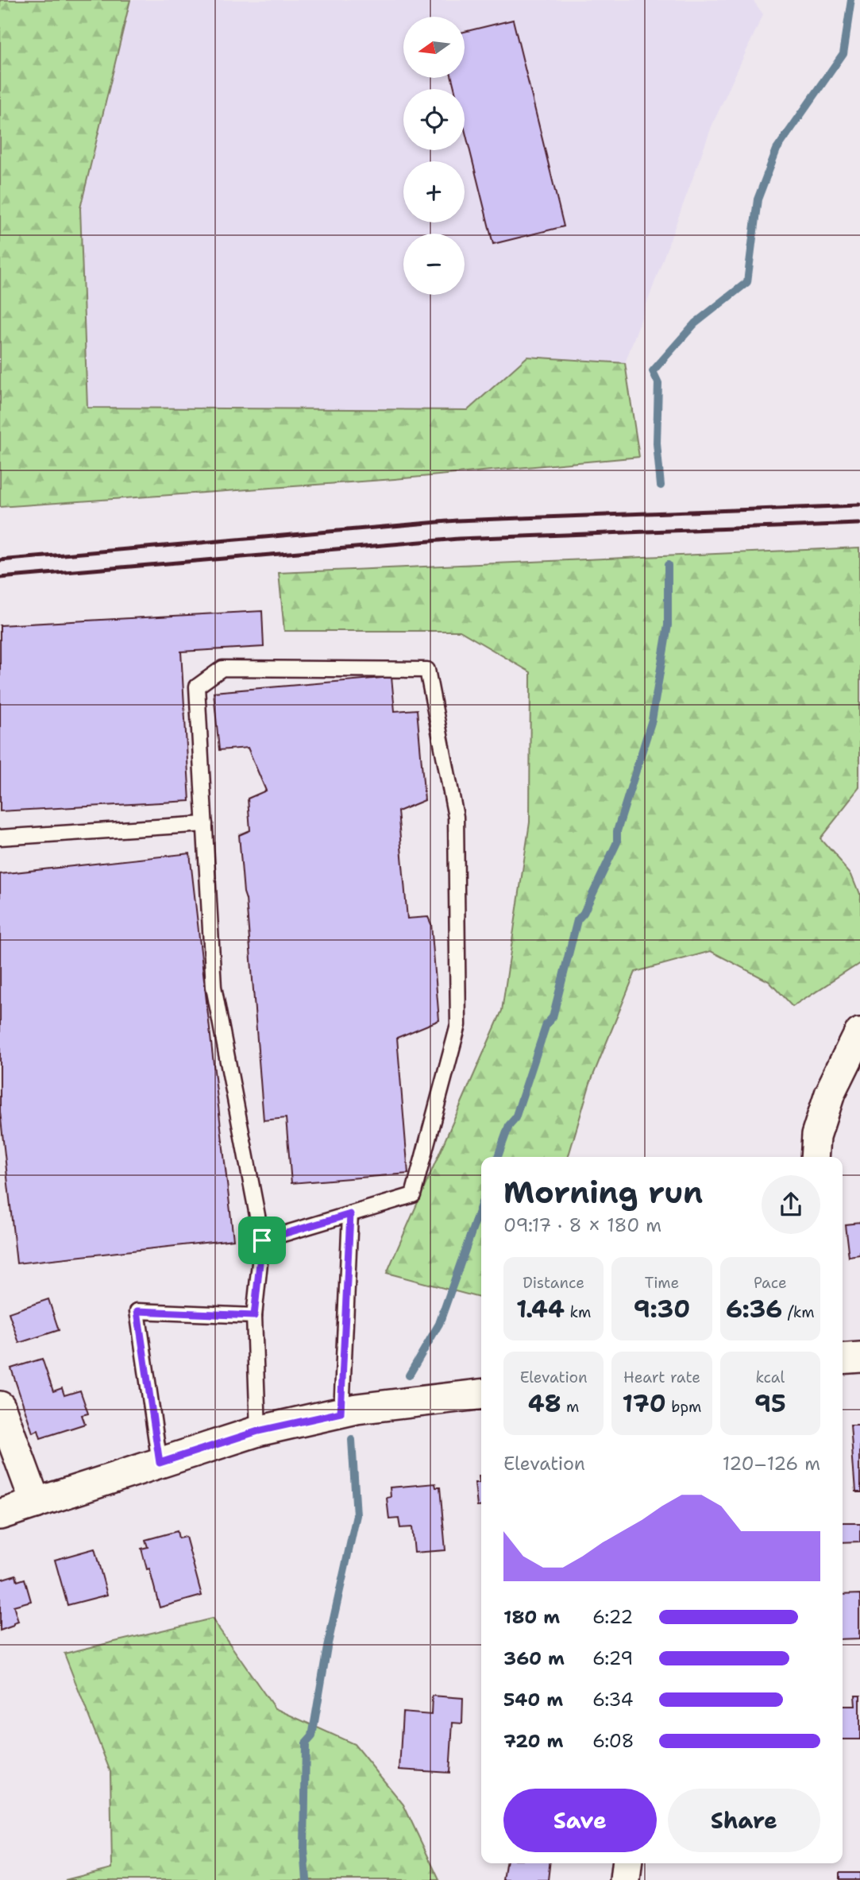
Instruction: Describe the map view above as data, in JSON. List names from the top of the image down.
{
  "north": "left",
  "page": {
    "map_buttons": ["+", "−"],
    "heading": ["Morning run", "09:17 · 8 × 180 m"],
    "stats": [
      ["Distance", "1.44 km"],
      ["Time", "9:30"],
      ["Pace", "6:36 /km"],
      ["Elevation", "48 m"],
      ["Heart rate", "170 bpm"],
      ["kcal", "95"]
    ],
    "chart": ["Elevation", "120–126 m"],
    "list": [
      {
        "name": "180 m",
        "note": "6:22"
      },
      {
        "name": "360 m",
        "note": "6:29"
      },
      {
        "name": "540 m",
        "note": "6:34"
      },
      {
        "name": "720 m",
        "note": "6:08"
      }
    ],
    "buttons": ["Save", "Share"]
  }
}
